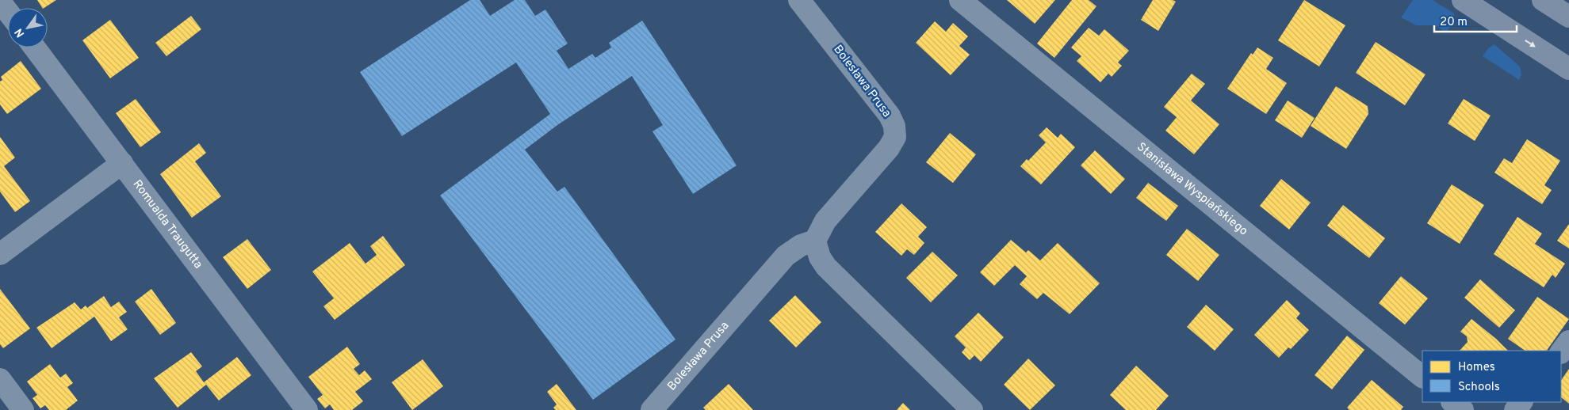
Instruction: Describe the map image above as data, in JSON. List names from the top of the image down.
{
  "streets": {
    "street": ["Bolesława Prusa", "Stanisława Wyspiańskiego", "Romualda Traugutta"]
  },
  "legend": ["Homes", "Schools"],
  "scale_bar": "20 m",
  "north": "bottom left"
}
